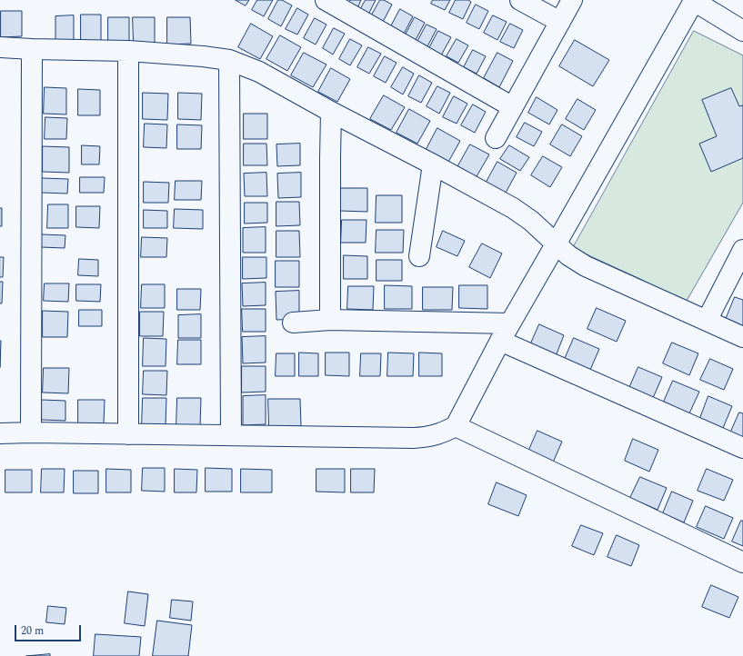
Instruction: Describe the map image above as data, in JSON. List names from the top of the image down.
{
  "scale_bar": "20 m"
}
